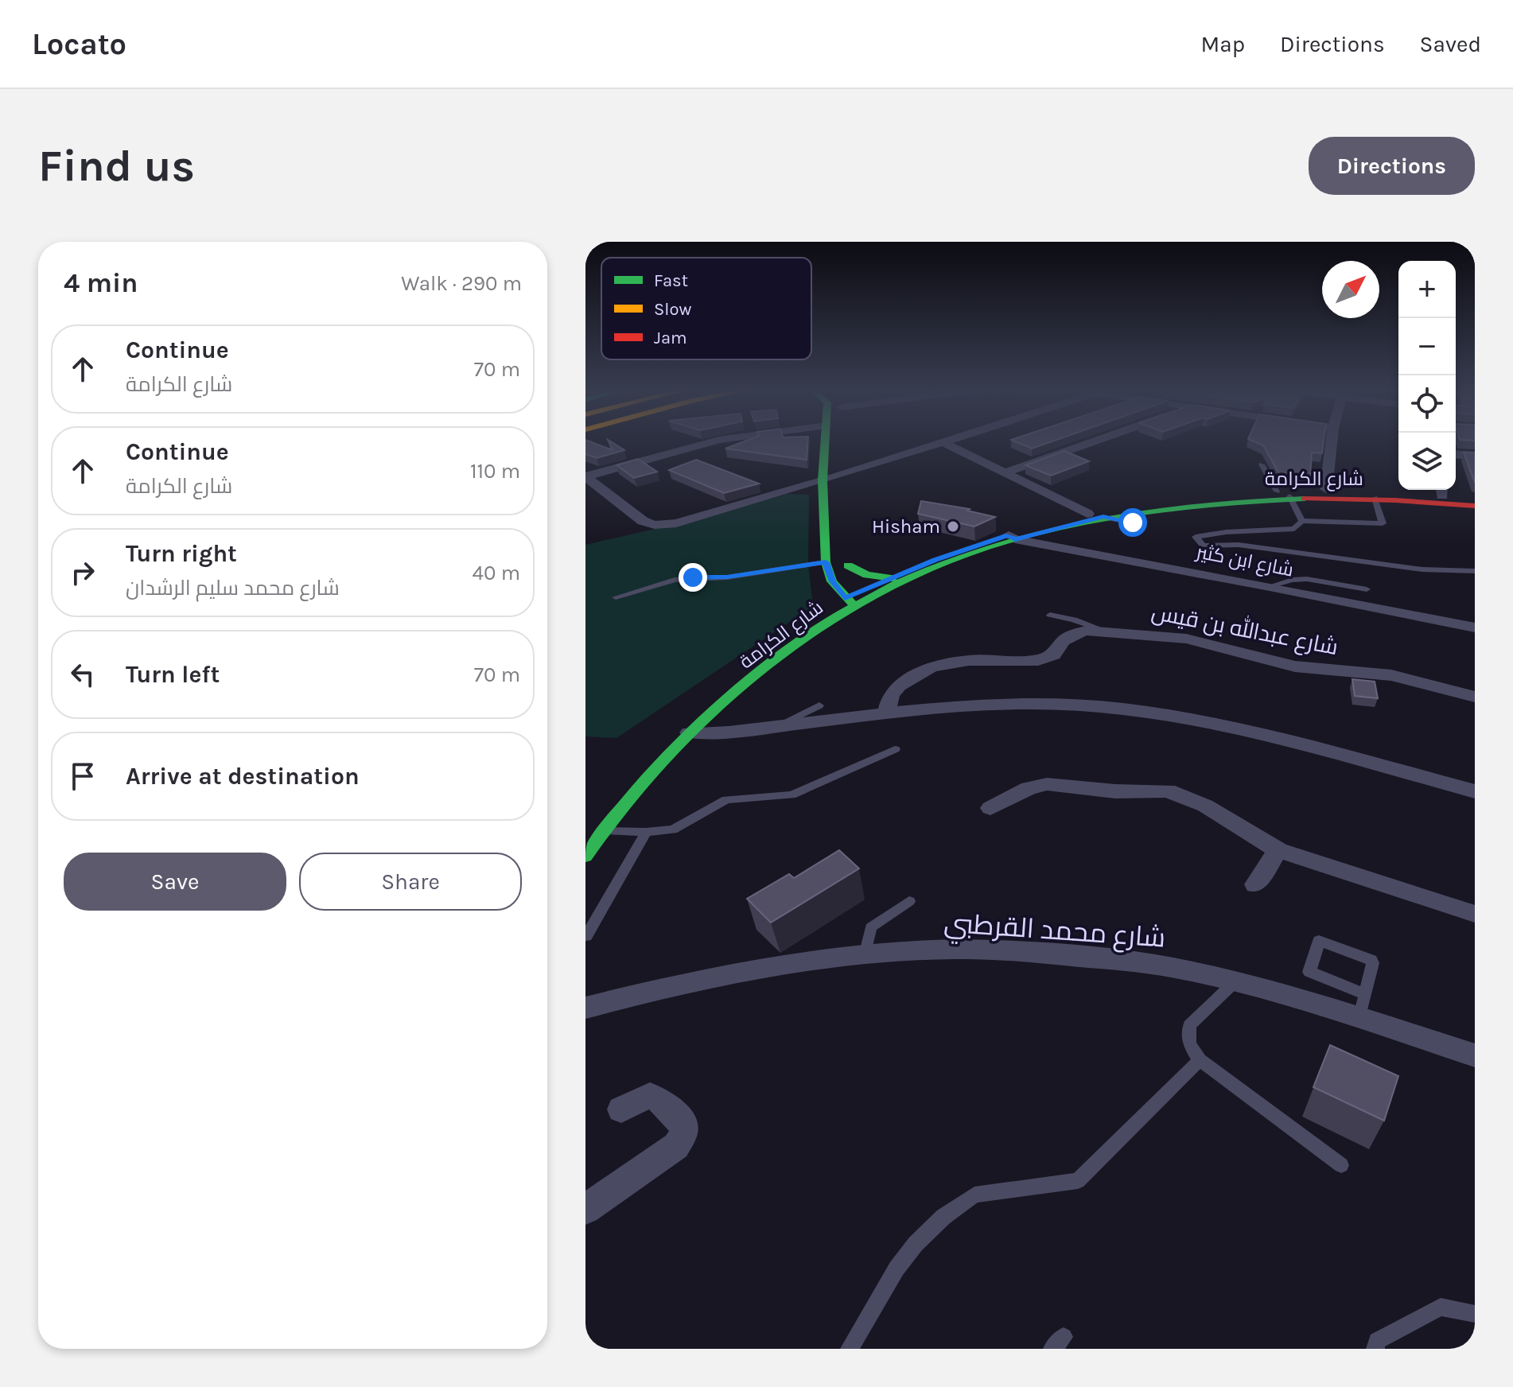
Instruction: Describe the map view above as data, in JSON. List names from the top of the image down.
{
  "streets": {
    "main road": ["شارع الكرامة"],
    "street": ["شارع ابن كثير", "شارع عبدالله بن قيس", "شارع محمد القرطبي"]
  },
  "crossings": [
    ["شارع الكرامة", "شارع ابن كثير"]
  ],
  "places": ["Hisham"],
  "legend": ["Fast", "Slow", "Jam"],
  "north": "top right",
  "page": {
    "header": "Locato",
    "nav": ["Map", "Directions", "Saved"],
    "buttons": [
      "Directions",
      ["Save", "Share"]
    ],
    "title": "Find us",
    "heading": ["4 min", "Walk · 290 m"],
    "map_buttons": ["+", "−"],
    "list": [
      ["Continue", "شارع الكرامة", "70 m"],
      ["Continue", "شارع الكرامة", "110 m"],
      ["Turn right", "شارع محمد سليم الرشدان", "40 m"],
      ["Turn left", "70 m"],
      "Arrive at destination"
    ]
  }
}
